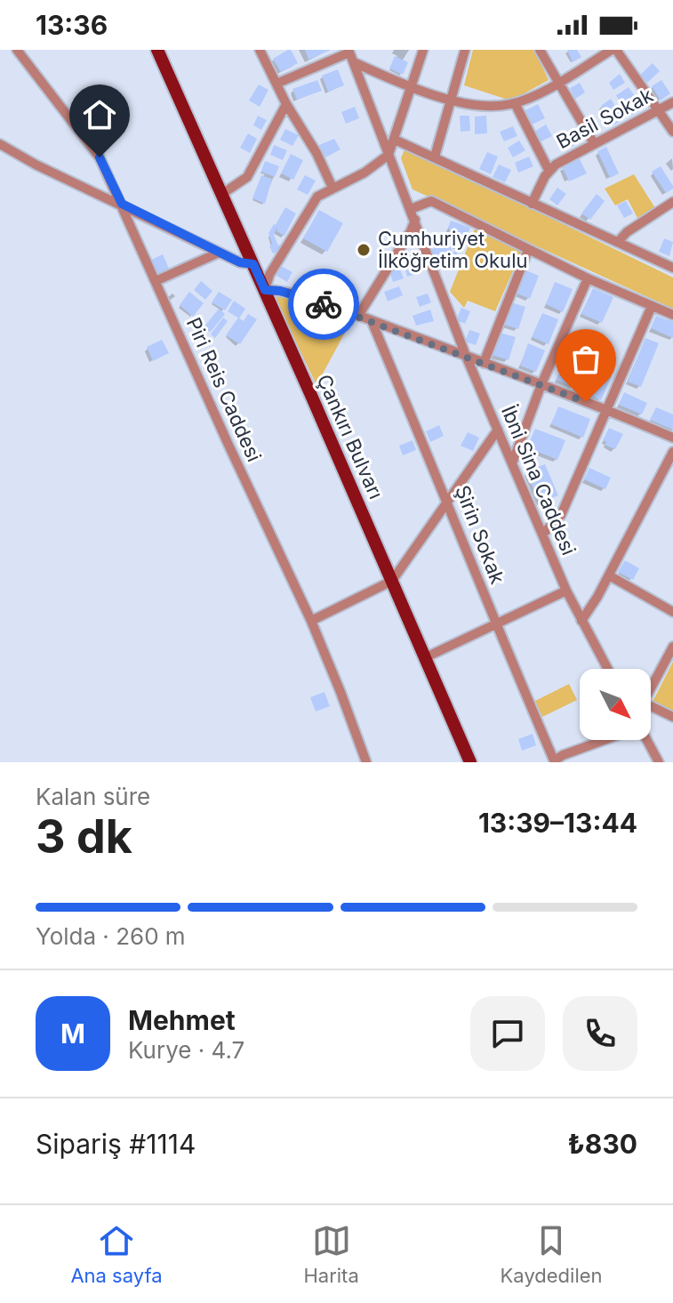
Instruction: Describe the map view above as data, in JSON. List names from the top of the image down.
{
  "streets": {
    "main road": ["Çankırı Bulvarı"],
    "street": [
      "Basil Sokak",
      "Piri Reis Caddesi",
      "İbni Sina Caddesi",
      "Şirin Sokak"
    ]
  },
  "places": ["Cumhuriyet İlköğretim Okulu"],
  "north": "bottom right",
  "page": {
    "status": "13:36",
    "heading": ["3 dk", "Kalan süre", "13:39–13:44"],
    "panel": [
      "Mehmet",
      "Kurye · 4.7",
      "Sipariş #1114",
      "₺830"
    ],
    "bar": "Yolda · 260 m",
    "round": "M",
    "tabs": ["Ana sayfa", "Harita", "Kaydedilen"]
  }
}
